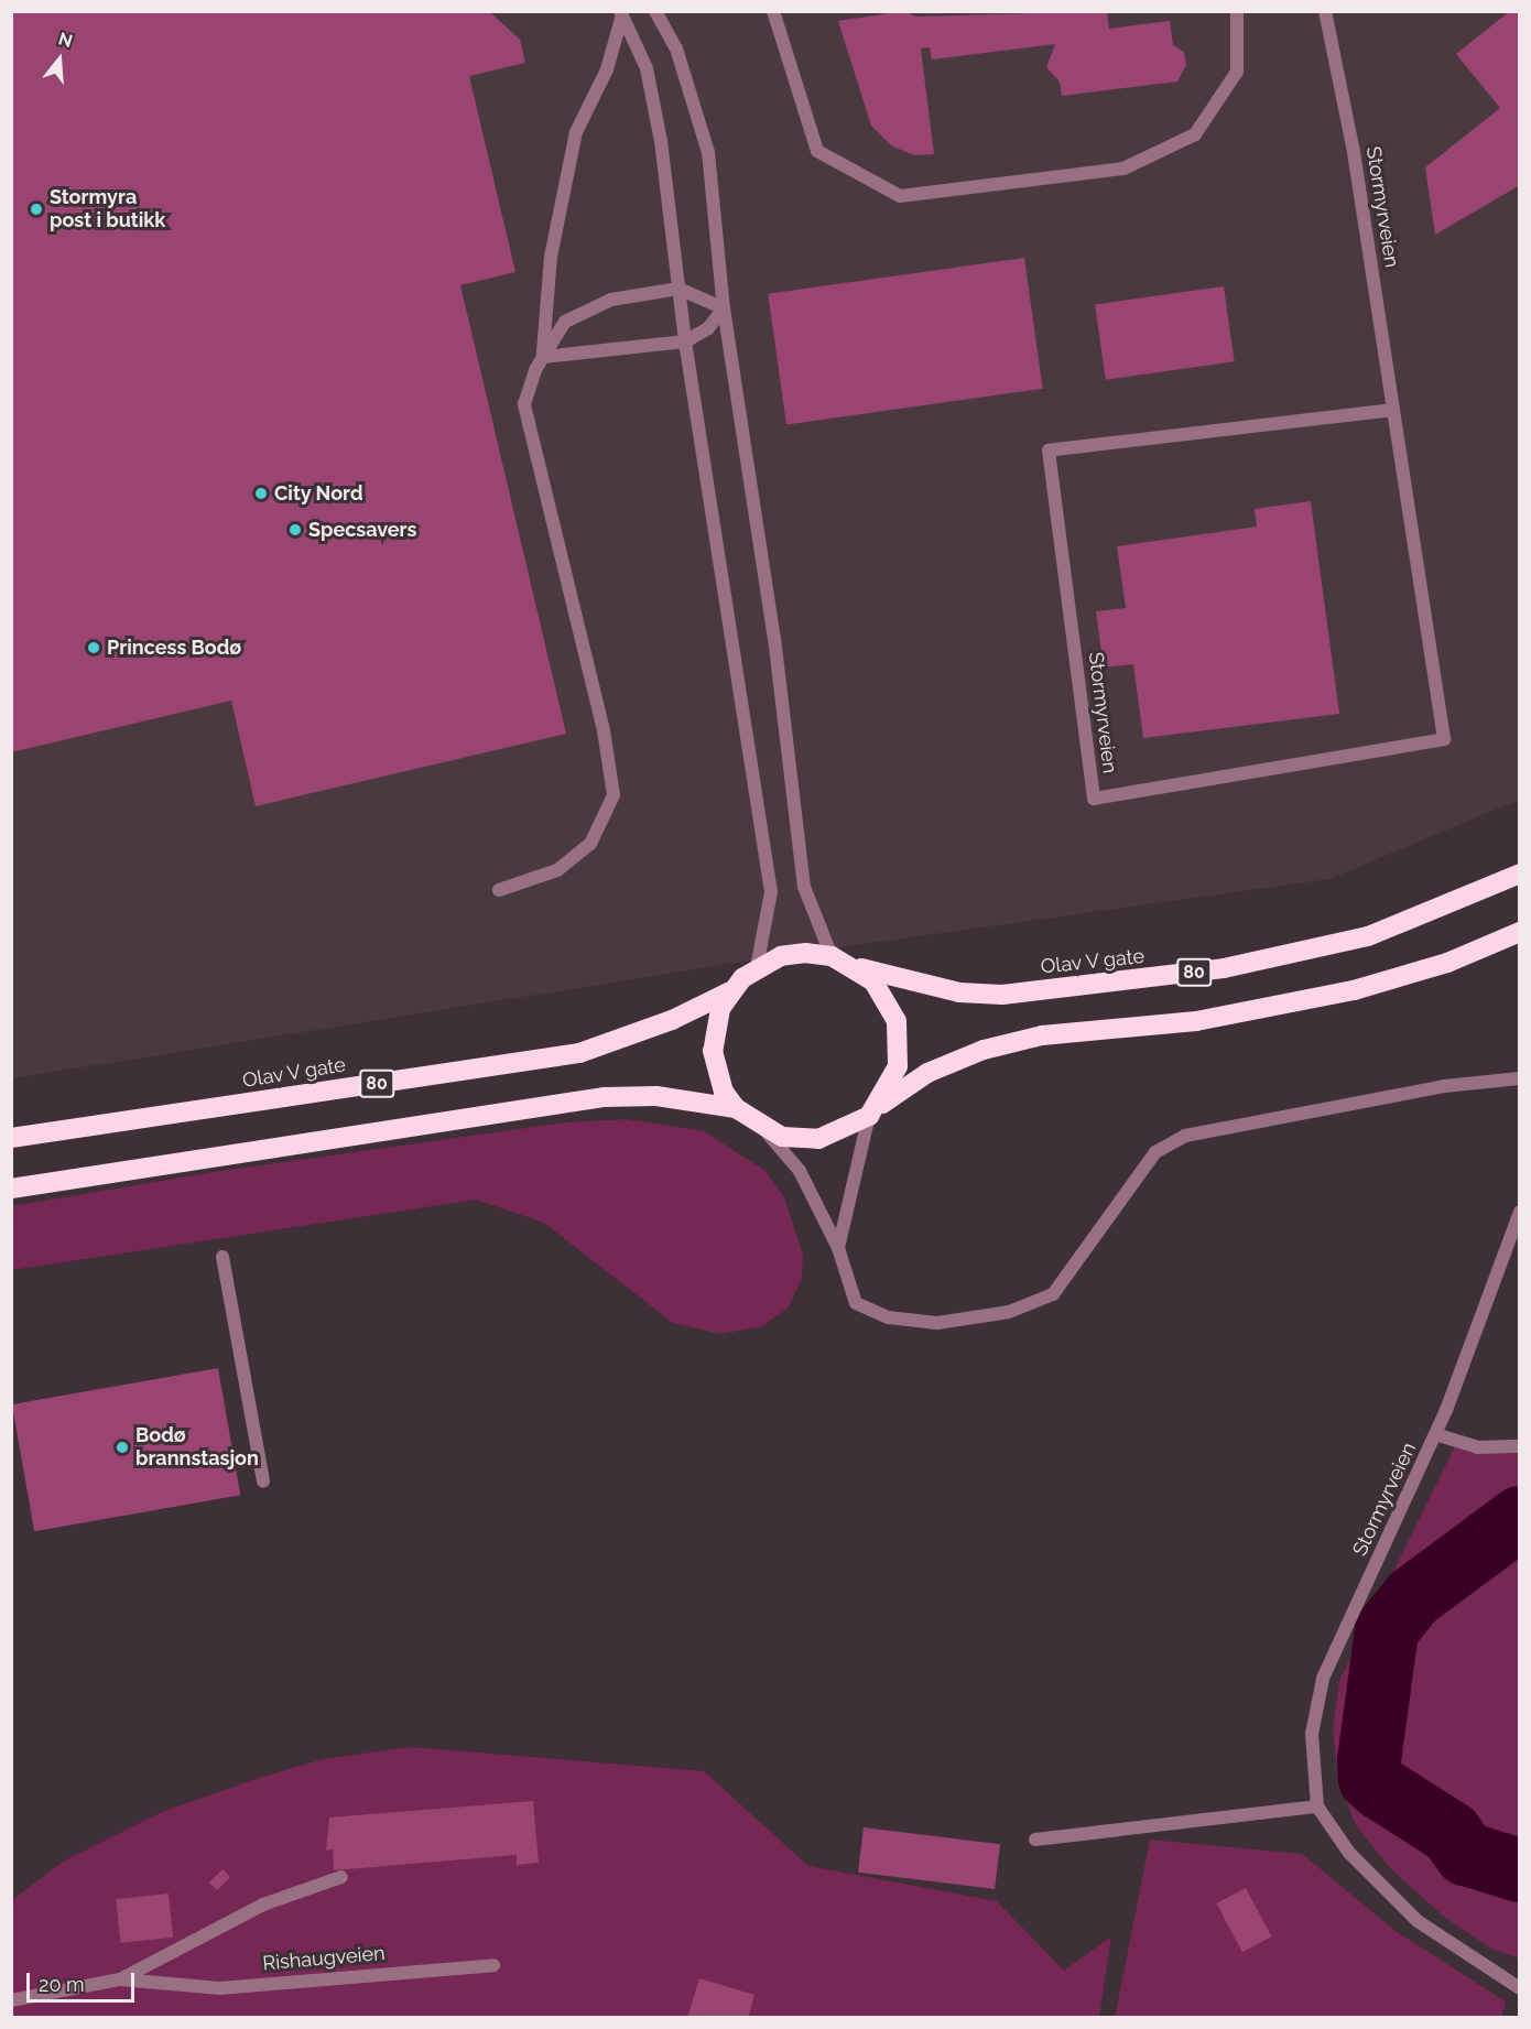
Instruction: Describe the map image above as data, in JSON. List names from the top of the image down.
{
  "streets": {
    "highway": ["Olav V gate", "80"],
    "street": ["Stormyrveien", "Rishaugveien"]
  },
  "places": [
    "Stormyra post i butikk",
    "City Nord",
    "Specsavers",
    "Princess Bodø",
    "Bodø brannstasjon"
  ],
  "scale_bar": "20 m",
  "north": "top"
}
